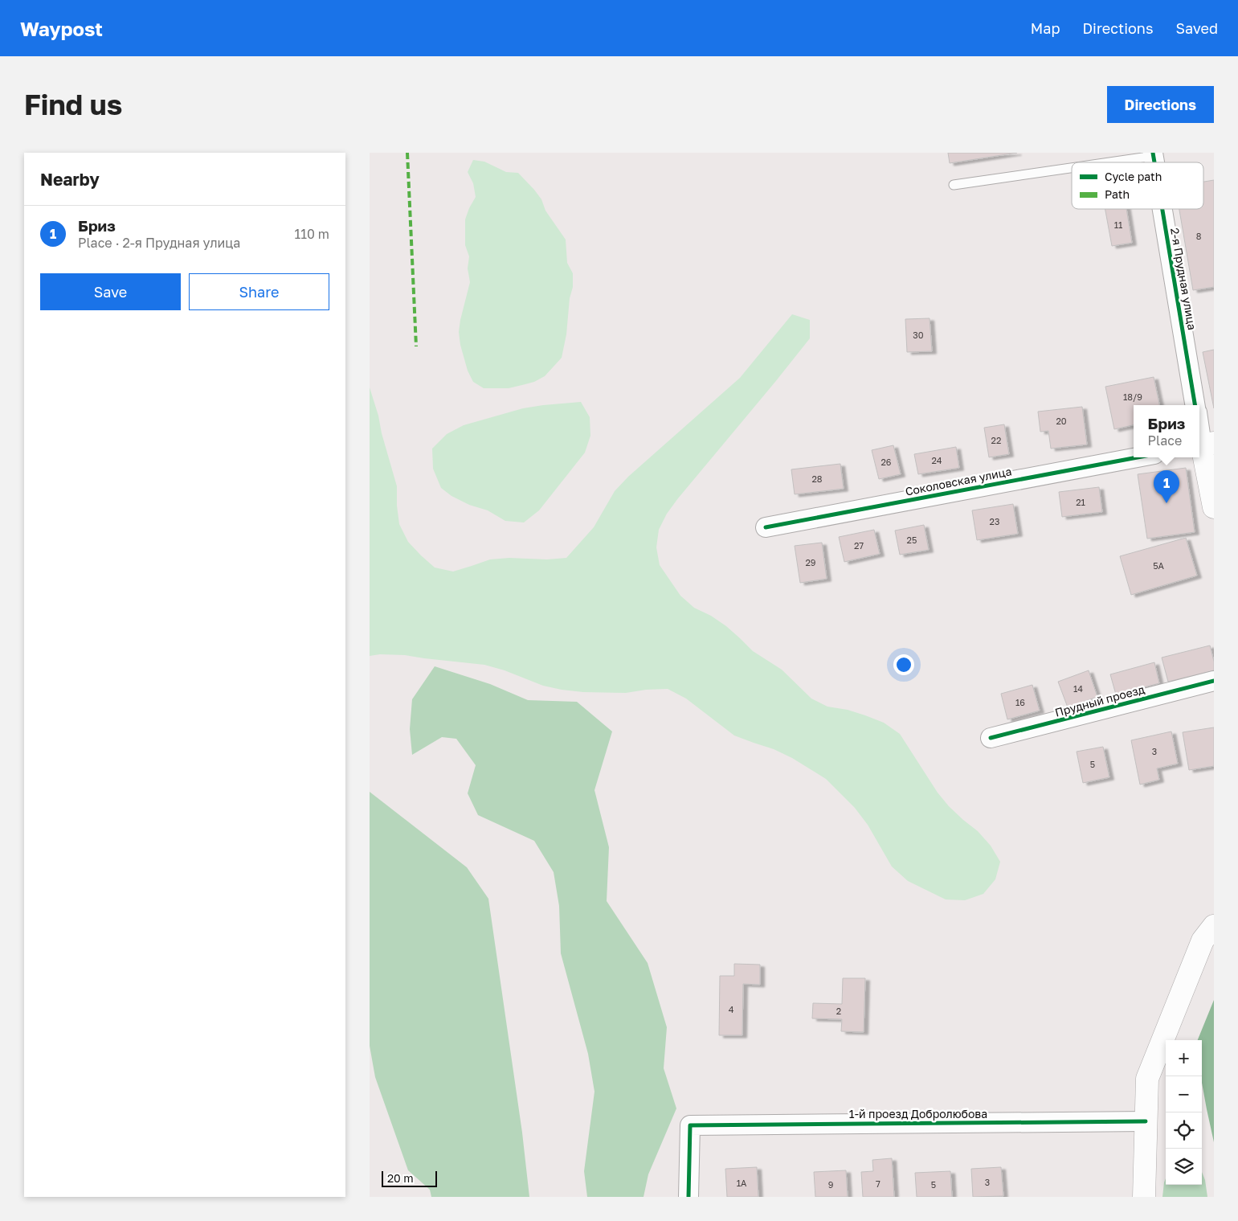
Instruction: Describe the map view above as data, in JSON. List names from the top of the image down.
{
  "streets": {
    "street": [
      "2-я Прудная улица",
      "Соколовская улица",
      "Прудный проезд",
      "1-й проезд Добролюбова"
    ]
  },
  "house_numbers": [
    "11",
    "8",
    "30",
    "18/9",
    "20",
    "22",
    "24",
    "26",
    "28",
    "21",
    "23",
    "25",
    "27",
    "29",
    "5А",
    "14",
    "16",
    "3",
    "5",
    "4",
    "2",
    "3",
    "1А",
    "7",
    "9",
    "5"
  ],
  "legend": ["Cycle path", "Path"],
  "scale_bar": "20 m",
  "page": {
    "header": "Waypost",
    "nav": ["Map", "Directions", "Saved"],
    "buttons": [
      "Directions",
      ["Save", "Share"]
    ],
    "title": "Find us",
    "heading": "Nearby",
    "list": [
      {
        "mark": "1",
        "name": "Бриз",
        "note": "Place · 2-я Прудная улица",
        "value": "110 m"
      }
    ],
    "popup": ["Бриз", "Place"],
    "pins": "1",
    "map_buttons": ["+", "−"],
    "scale": "20 m"
  }
}
